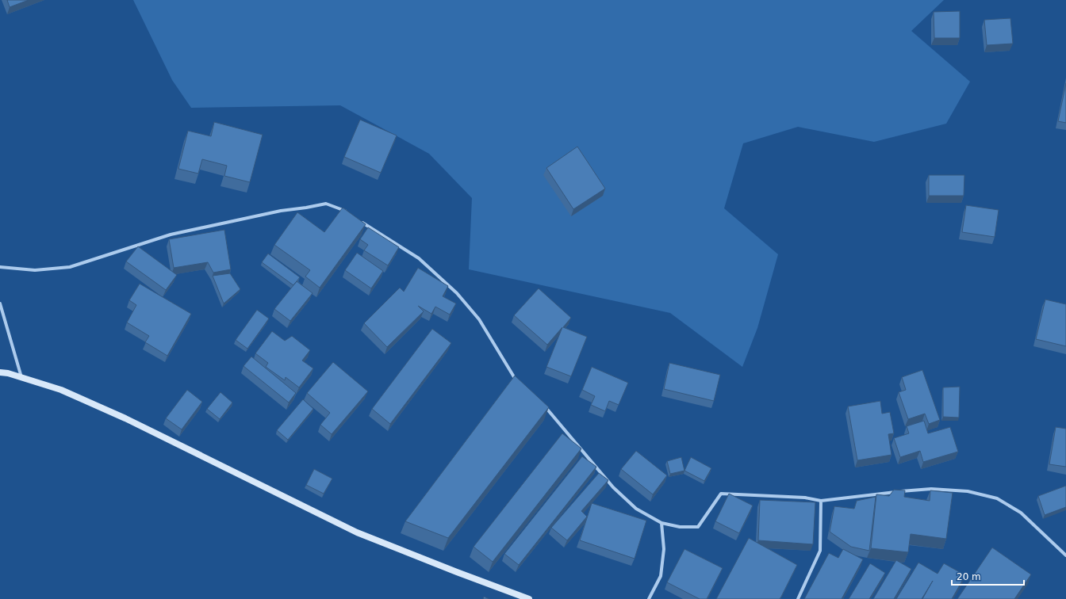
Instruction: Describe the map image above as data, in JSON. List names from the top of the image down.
{
  "scale_bar": "20 m"
}
